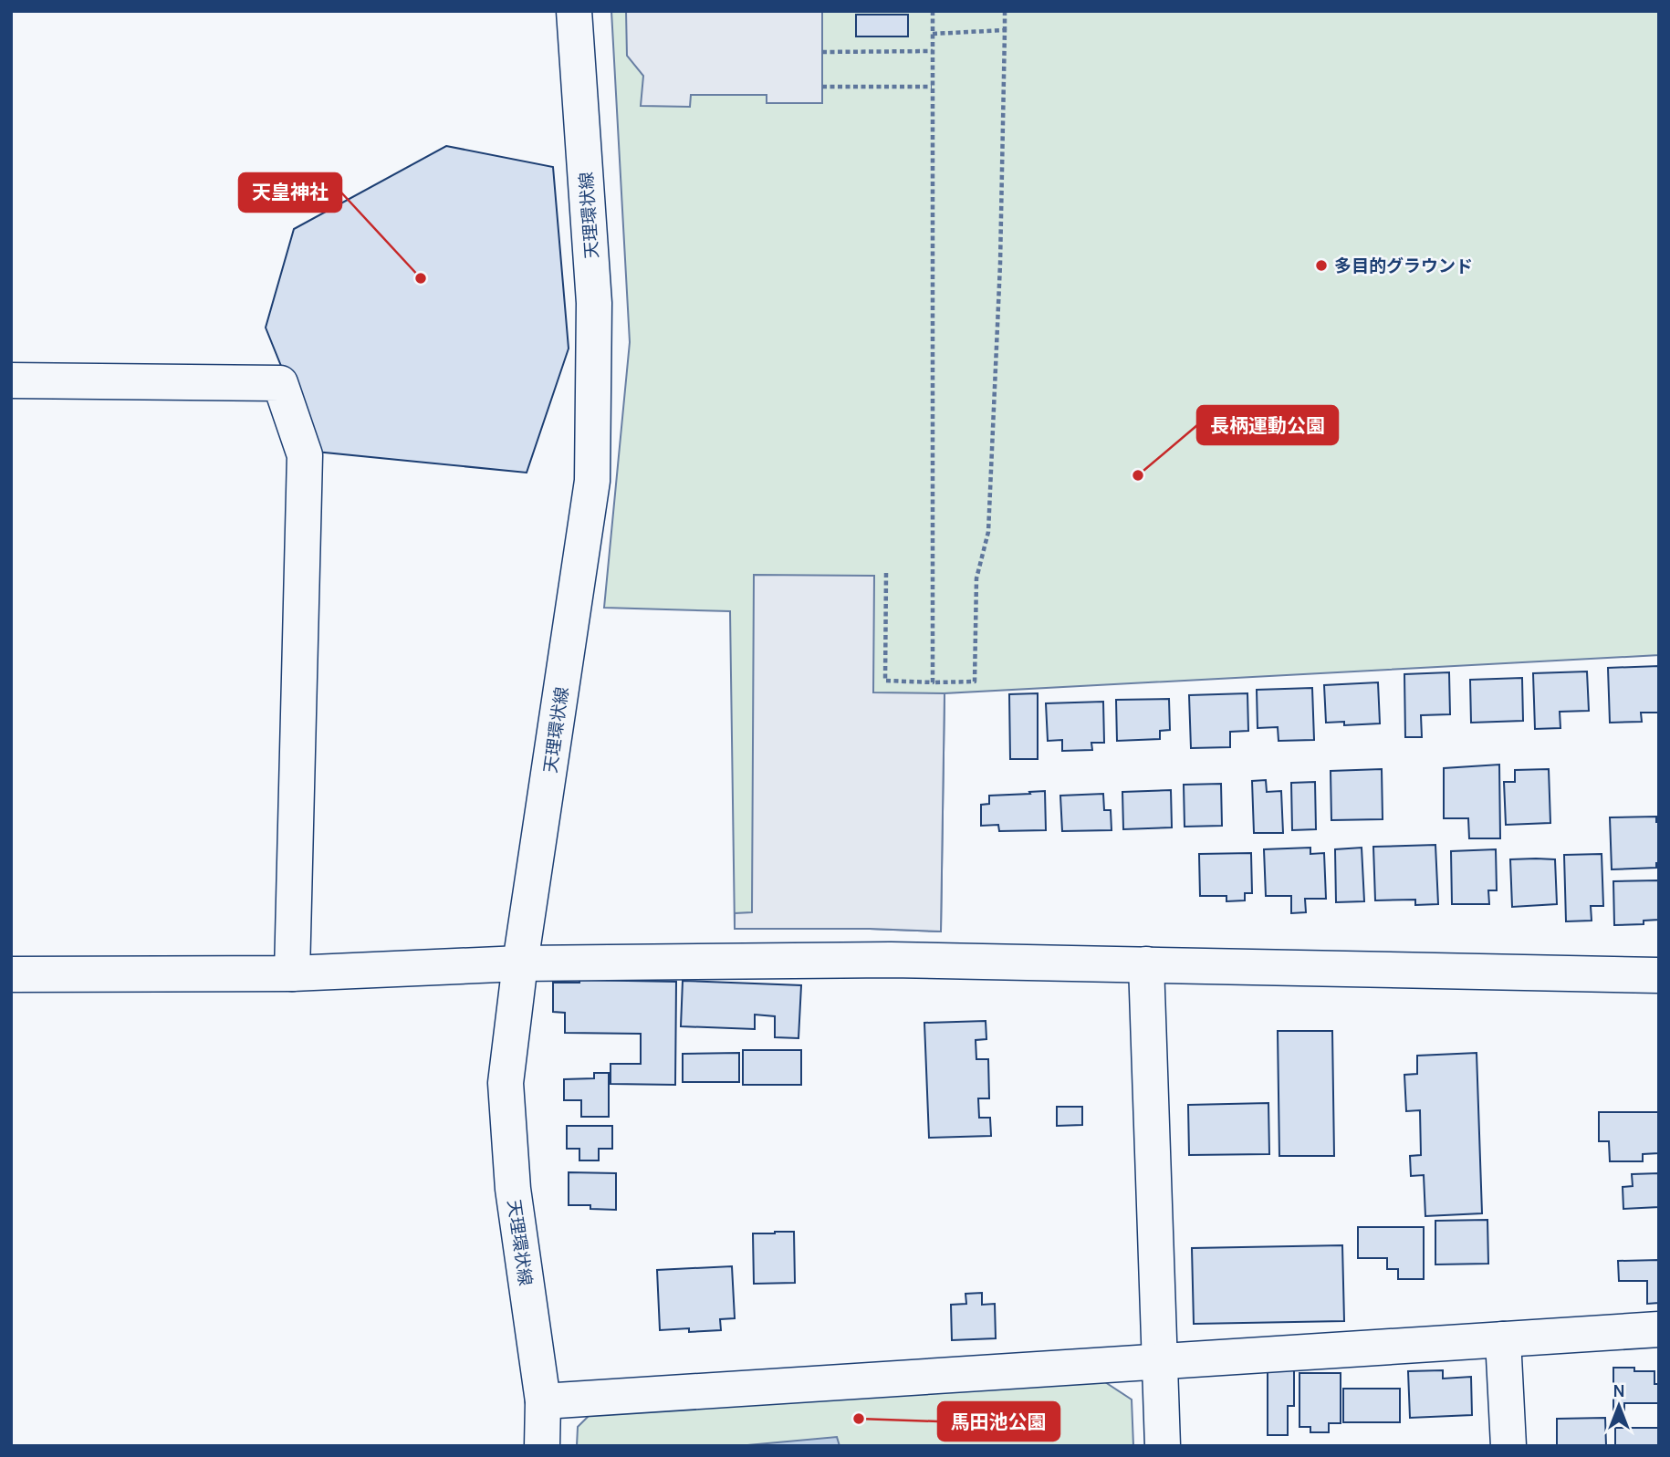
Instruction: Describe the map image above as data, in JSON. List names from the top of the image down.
{
  "streets": {
    "street": ["天理環状線"]
  },
  "places": [
    "多目的グラウンド",
    "天皇神社",
    "長柄運動公園",
    "馬田池公園"
  ],
  "north": "top"
}
